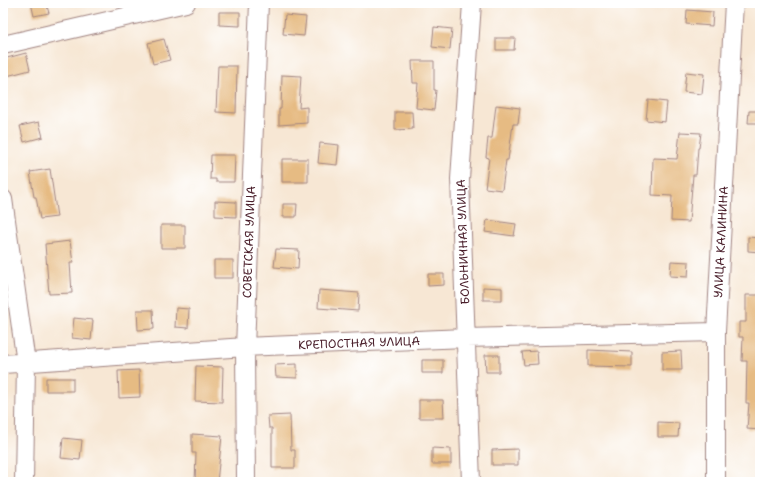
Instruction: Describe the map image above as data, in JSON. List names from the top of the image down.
{
  "streets": {
    "street": [
      "СОВЕТСКАЯ УЛИЦА",
      "БОЛЬНИЧНАЯ УЛИЦА",
      "УЛИЦА КАЛИНИНА",
      "КРЕПОСТНАЯ УЛИЦА"
    ]
  },
  "crossings": [
    ["СОВЕТСКАЯ УЛИЦА", "КРЕПОСТНАЯ УЛИЦА"],
    ["БОЛЬНИЧНАЯ УЛИЦА", "КРЕПОСТНАЯ УЛИЦА"],
    ["УЛИЦА КАЛИНИНА", "КРЕПОСТНАЯ УЛИЦА"]
  ]
}
